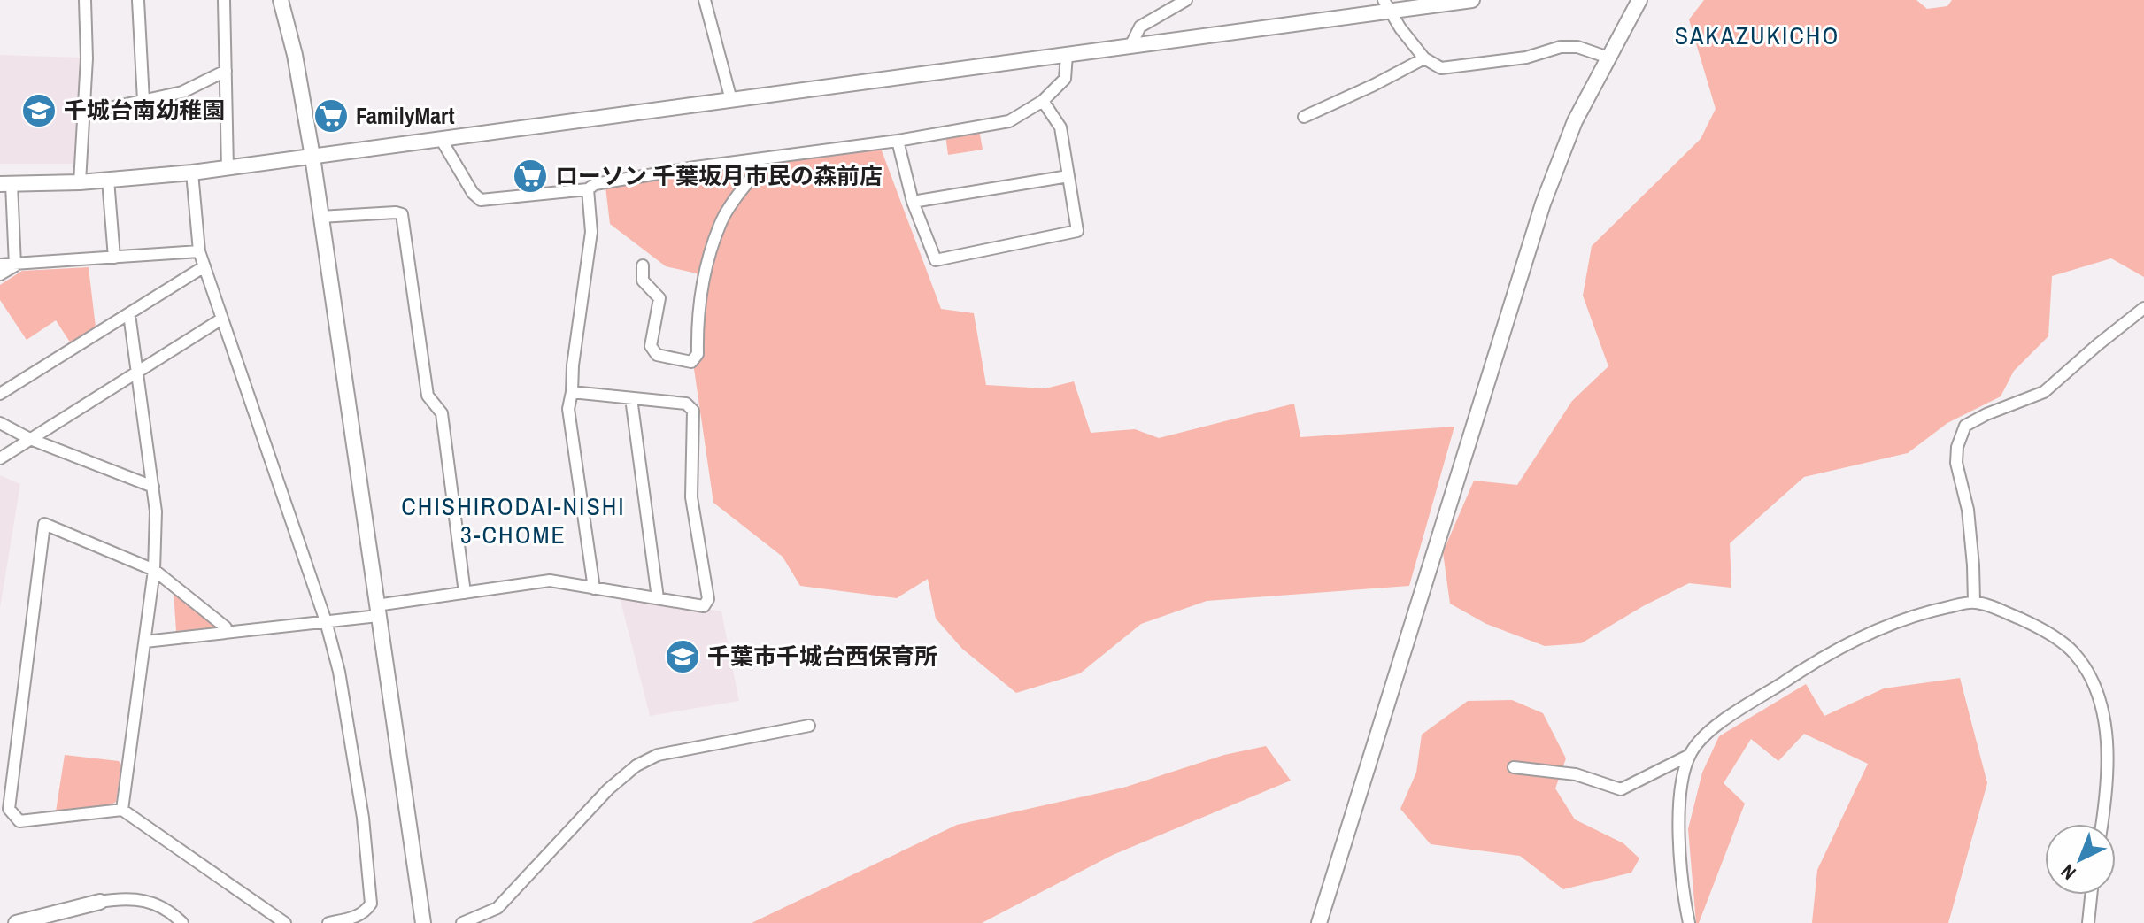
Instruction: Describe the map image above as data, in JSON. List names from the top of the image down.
{
  "districts": ["SAKAZUKICHO", "CHISHIRODAI-NISHI 3-CHOME"],
  "places": {
    "school or university": ["千城台南幼稚園", "千葉市千城台西保育所"],
    "supermarket": ["FamilyMart", "ローソン 千葉坂月市民の森前店"]
  },
  "north": "bottom left"
}
